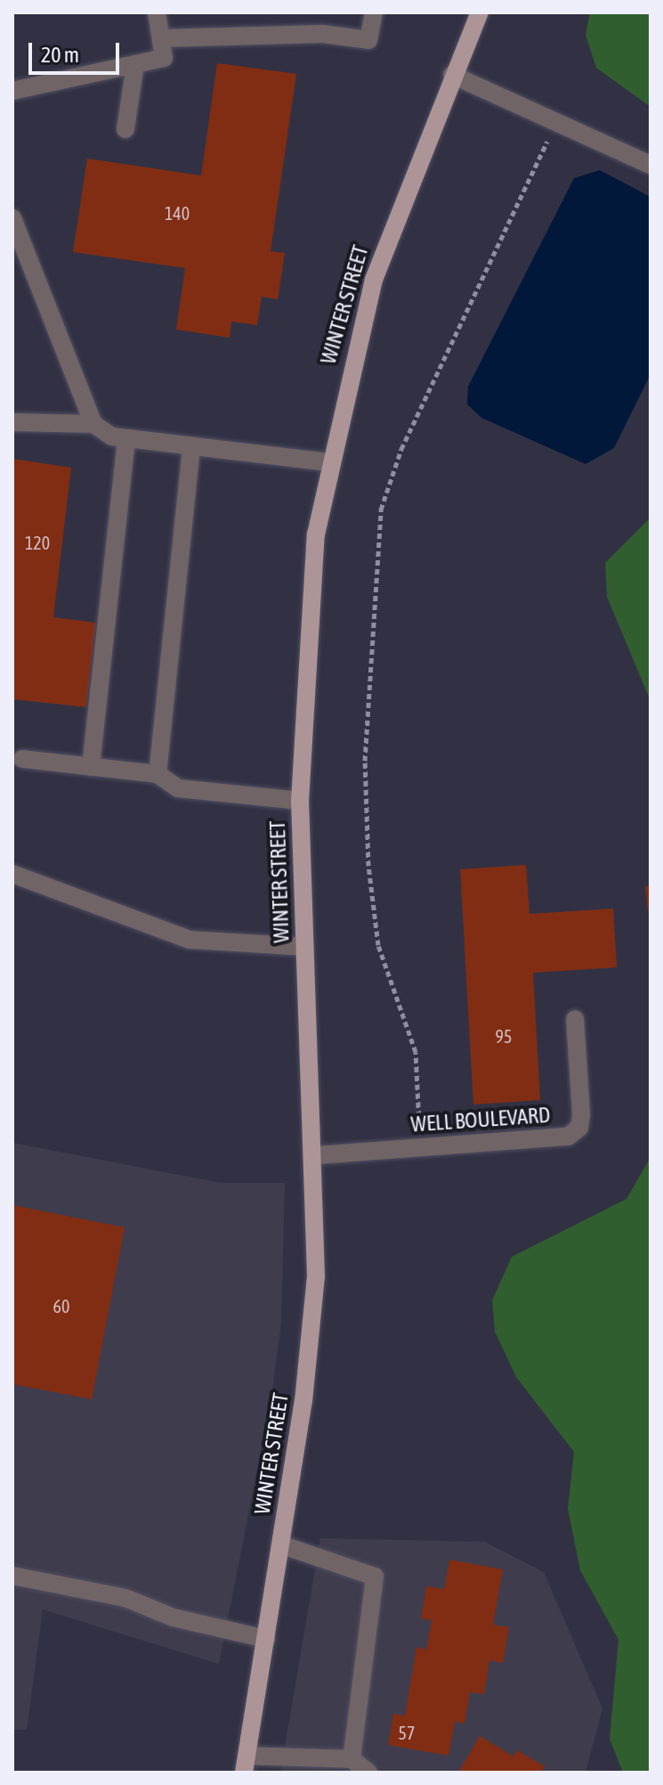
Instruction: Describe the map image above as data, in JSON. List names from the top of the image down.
{
  "streets": {
    "main road": ["WINTER STREET"],
    "lane": ["WELL BOULEVARD"]
  },
  "crossings": [
    ["WINTER STREET", "WELL BOULEVARD"]
  ],
  "house_numbers": [
    "140",
    "120",
    "95",
    "60",
    "57"
  ],
  "scale_bar": "20 m"
}
